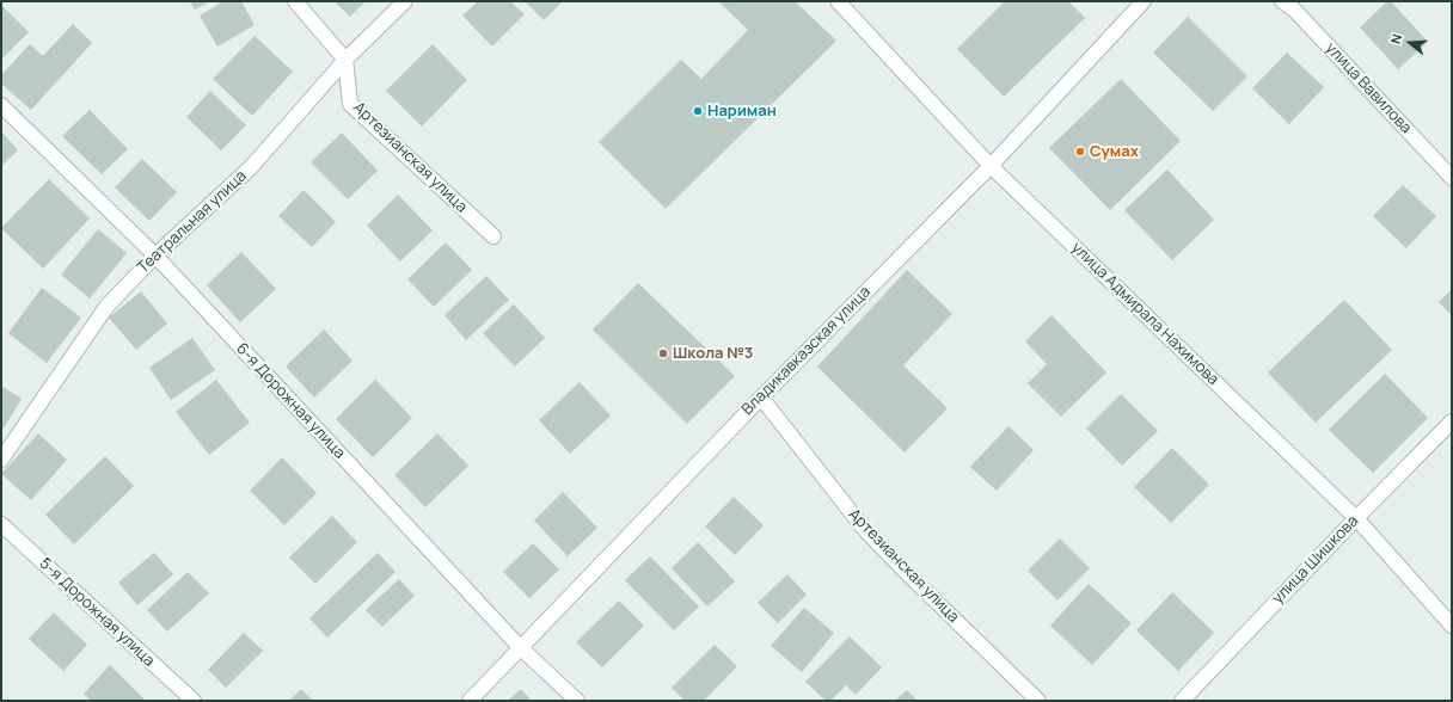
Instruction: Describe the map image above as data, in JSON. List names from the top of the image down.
{
  "streets": {
    "street": [
      "улица Вавилова",
      "Артезианская улица",
      "Театральная улица",
      "улица Адмирала Нахимова",
      "Владикавказская улица",
      "6-я Дорожная улица",
      "улица Шишкова",
      "5-я Дорожная улица"
    ]
  },
  "crossings": [
    ["Артезианская улица", "Театральная улица"],
    ["Артезианская улица", "Владикавказская улица"],
    ["Театральная улица", "6-я Дорожная улица"],
    ["улица Адмирала Нахимова", "Владикавказская улица"],
    ["улица Адмирала Нахимова", "улица Шишкова"],
    ["Владикавказская улица", "6-я Дорожная улица"]
  ],
  "places": ["Нариман", "Сумах", "Школа №3"],
  "north": "left"
}
